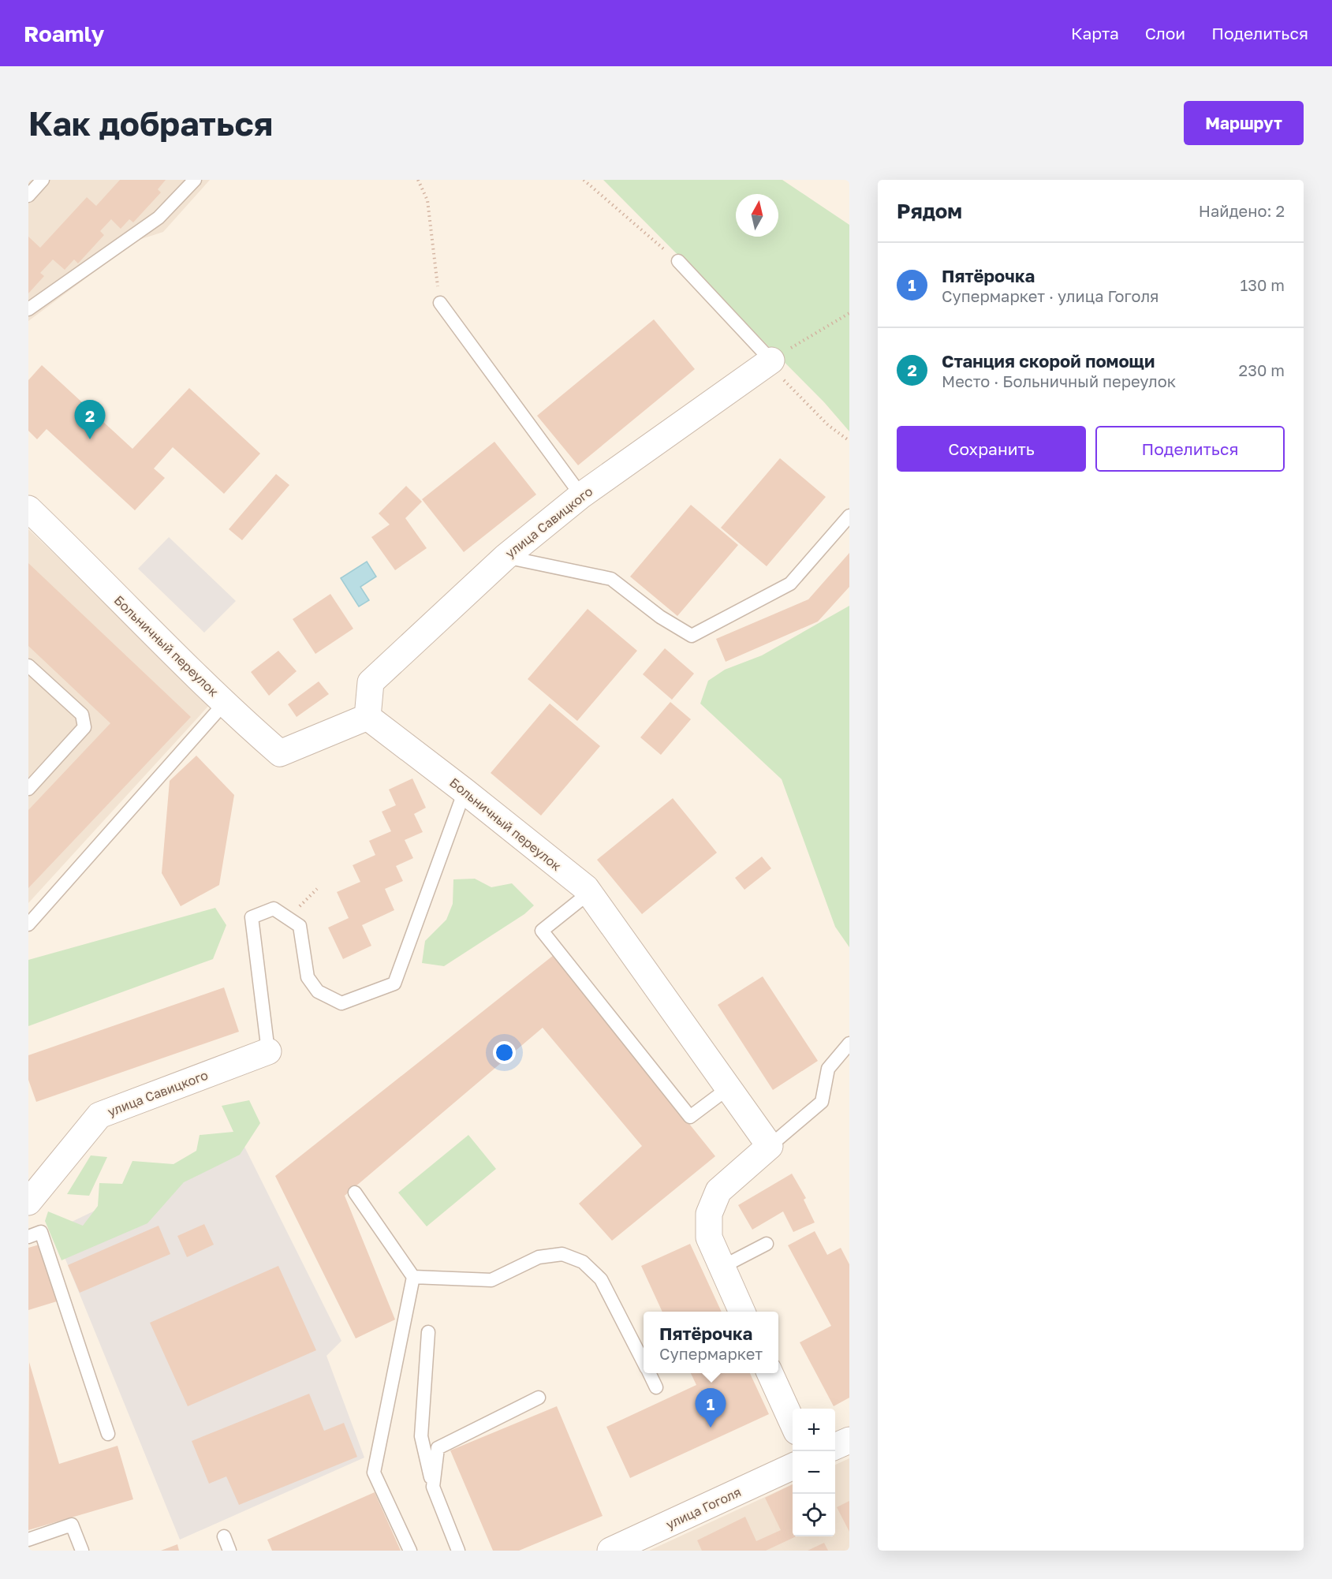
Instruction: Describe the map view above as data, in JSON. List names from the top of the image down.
{
  "streets": {
    "street": ["улица Савицкого", "Больничный переулок", "улица Гоголя"]
  },
  "crossings": [
    ["улица Савицкого", "Больничный переулок"]
  ],
  "north": "top",
  "page": {
    "header": "Roamly",
    "nav": ["Карта", "Слои", "Поделиться"],
    "buttons": [
      "Маршрут",
      ["Сохранить", "Поделиться"]
    ],
    "title": "Как добраться",
    "heading": ["Рядом", "Найдено: 2"],
    "list": [
      {
        "mark": "1",
        "name": "Пятёрочка",
        "note": "Супермаркет · улица Гоголя",
        "value": "130 m"
      },
      {
        "mark": "2",
        "name": "Станция скорой помощи",
        "note": "Место · Больничный переулок",
        "value": "230 m"
      }
    ],
    "pins": ["2", "1"],
    "popup": ["Пятёрочка", "Супермаркет"],
    "map_buttons": ["+", "−"]
  }
}
